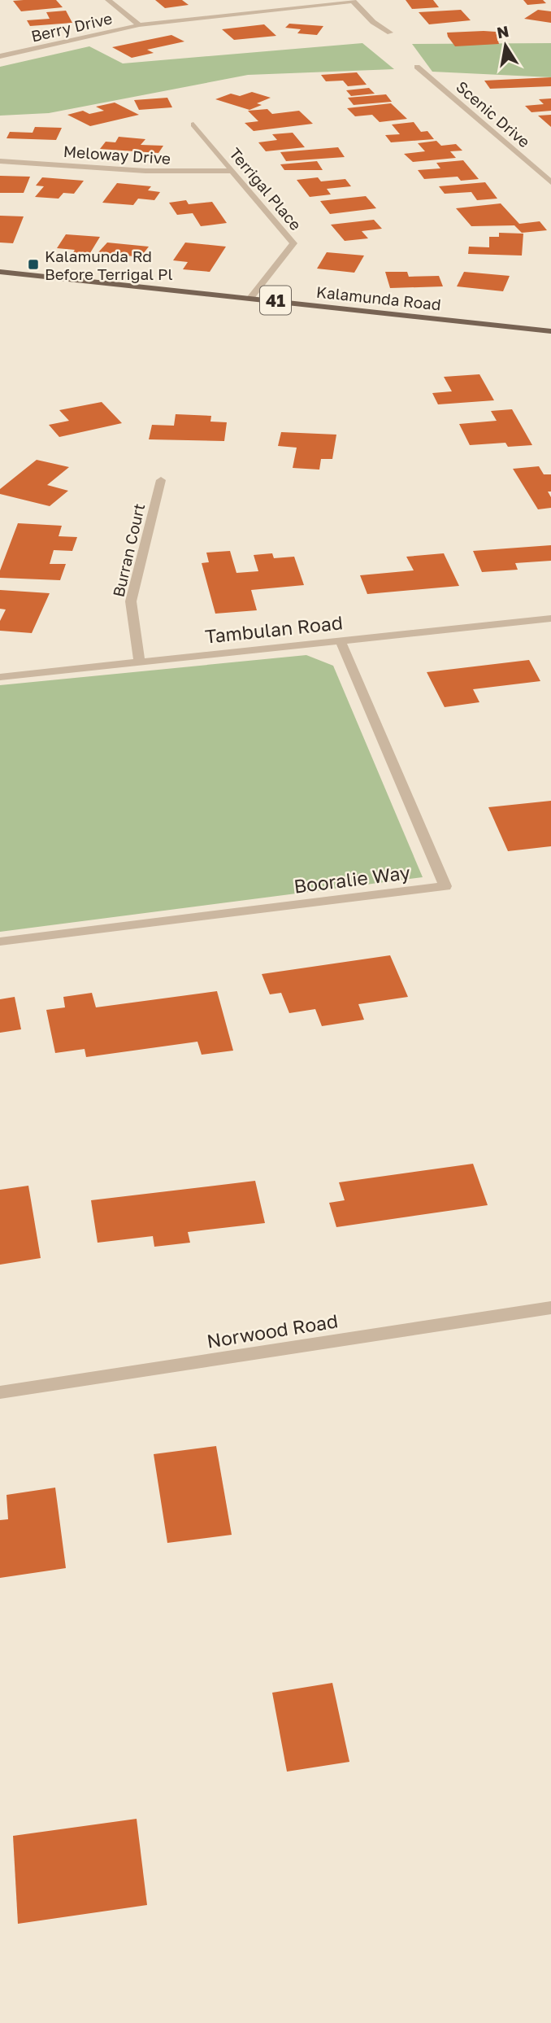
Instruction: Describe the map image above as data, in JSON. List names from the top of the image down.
{
  "streets": {
    "main road": ["Kalamunda Road", "41"],
    "street": [
      "Berry Drive",
      "Scenic Drive",
      "Meloway Drive",
      "Terrigal Place",
      "Burran Court",
      "Tambulan Road",
      "Booralie Way",
      "Norwood Road"
    ]
  },
  "crossings": [
    ["Meloway Drive", "Terrigal Place"],
    ["Terrigal Place", "Kalamunda Road"],
    ["Burran Court", "Tambulan Road"],
    ["Tambulan Road", "Booralie Way"]
  ],
  "places": {
    "transit": ["Kalamunda Rd Before Terrigal Pl"]
  },
  "north": "top"
}
